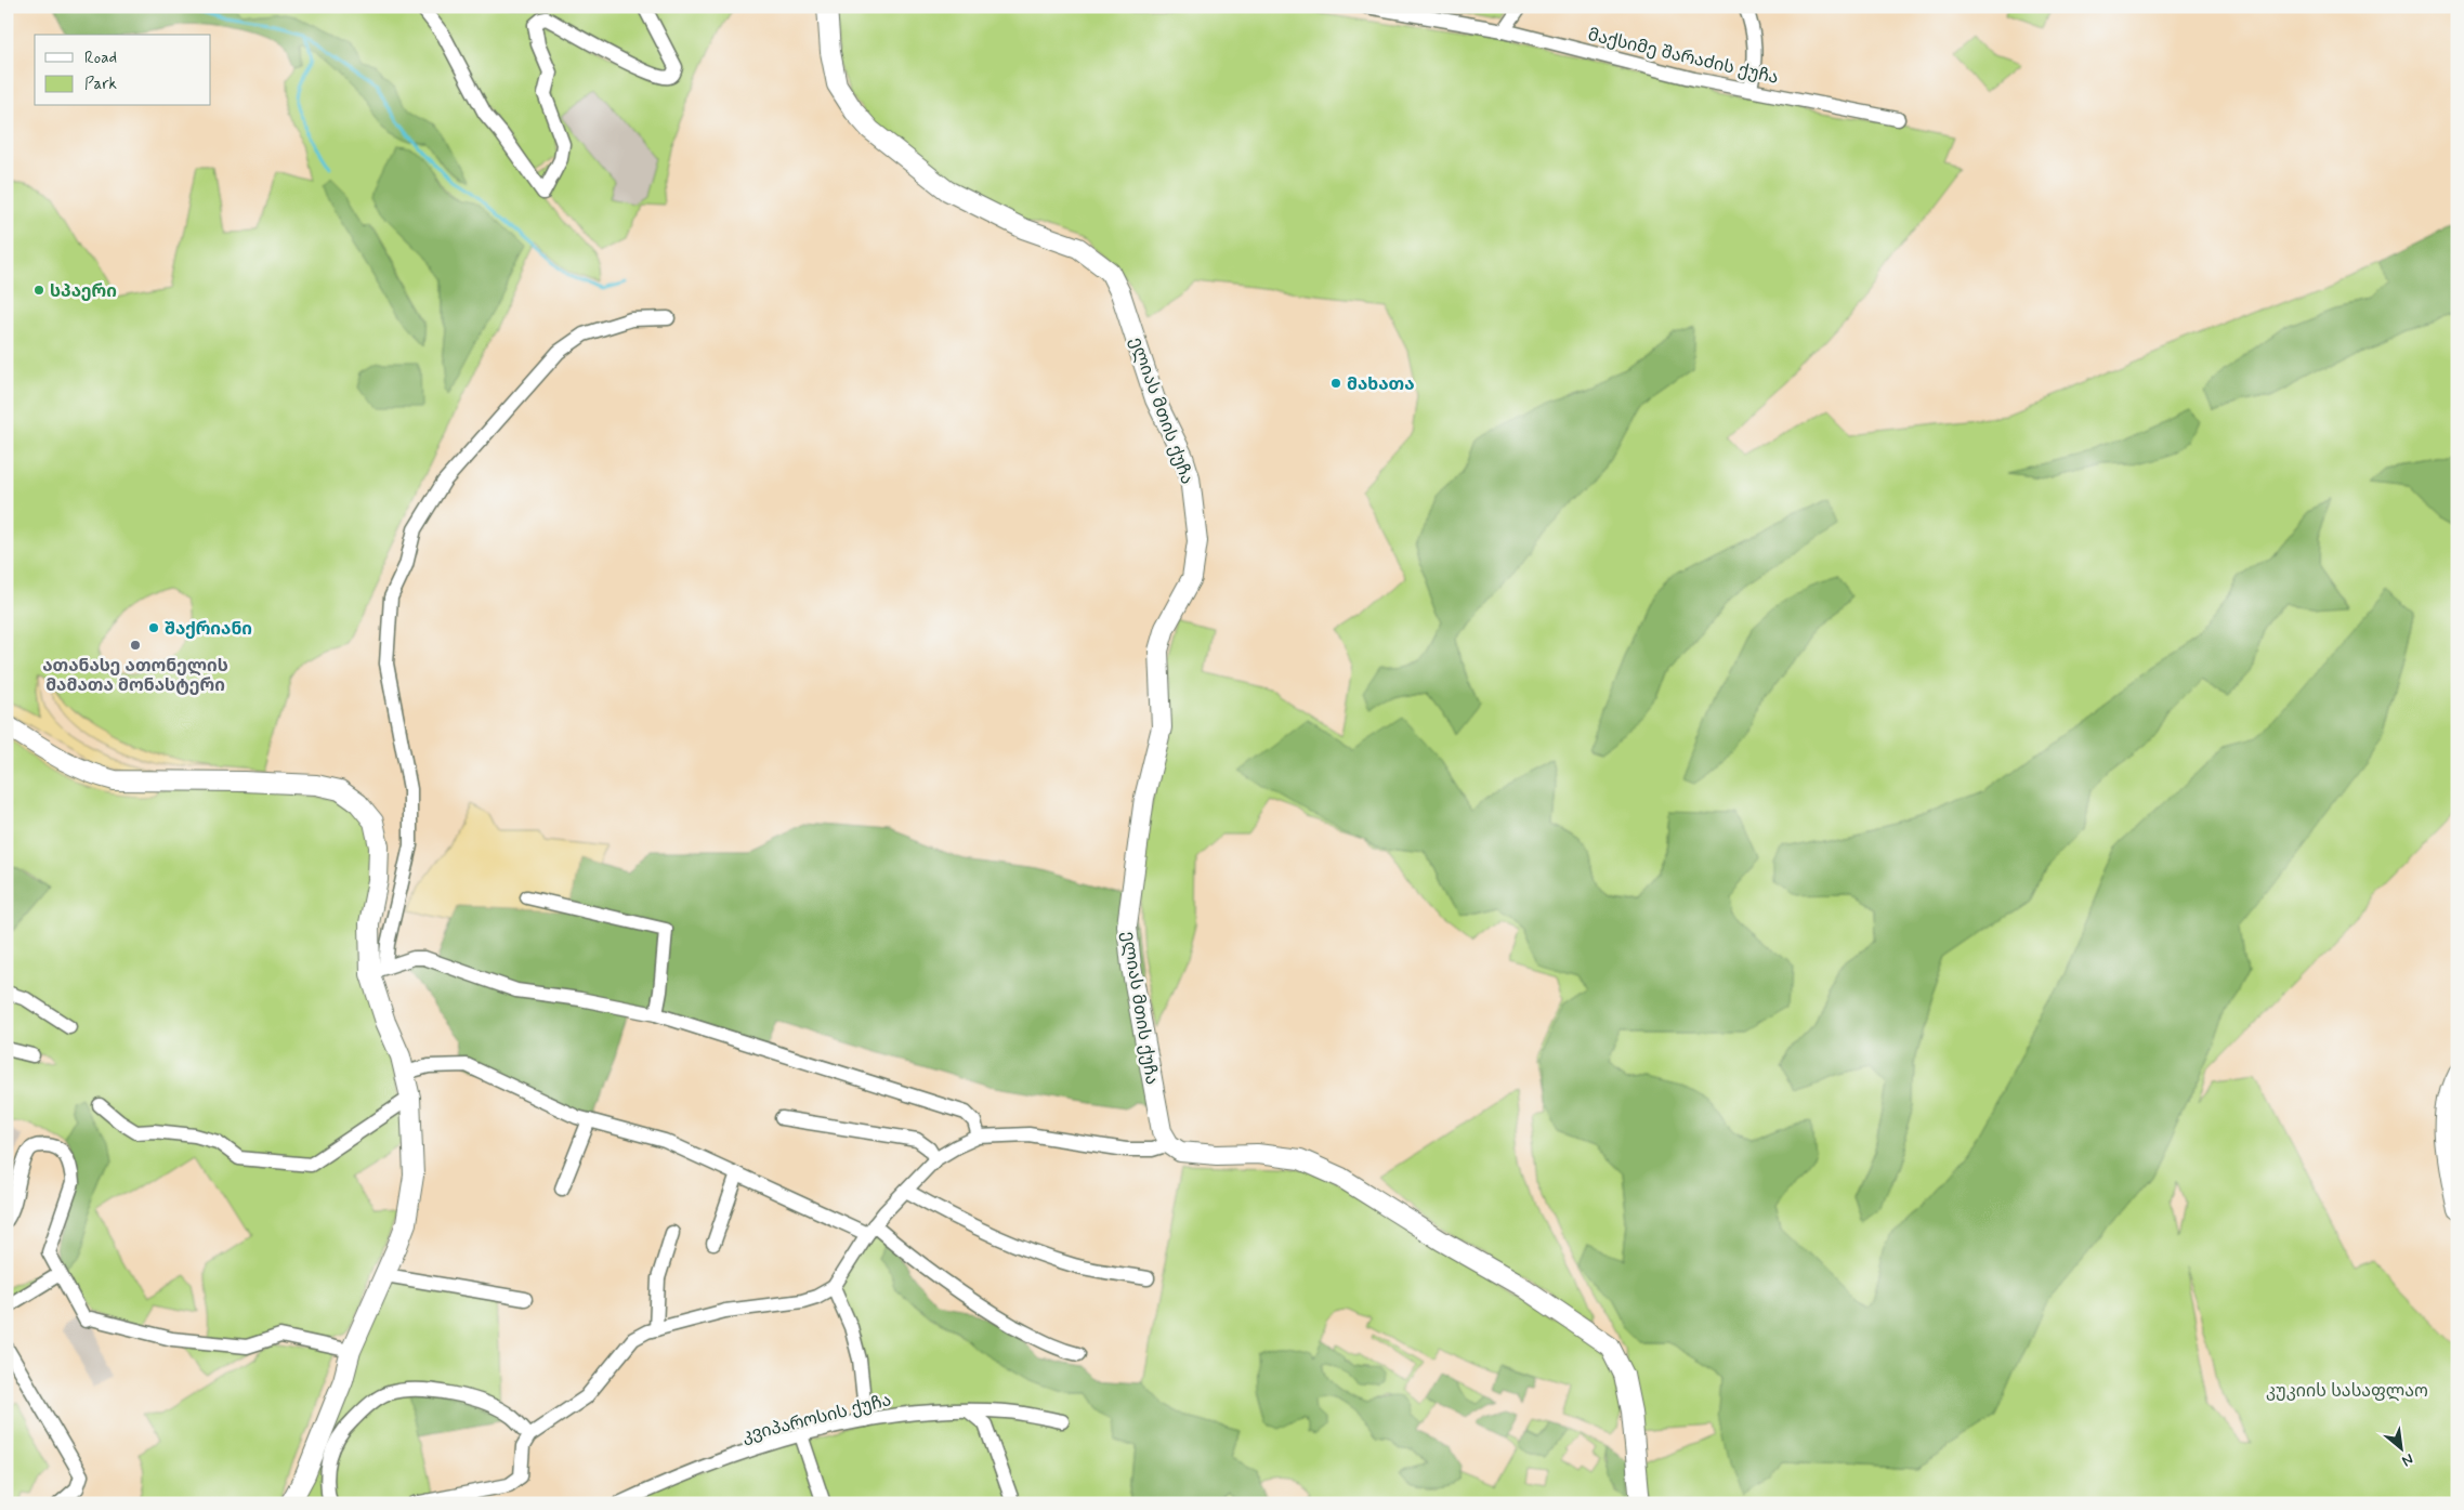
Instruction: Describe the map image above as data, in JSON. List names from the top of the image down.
{
  "streets": {
    "street": ["მაქსიმე შარაძის ქუჩა", "ელიას მთის ქუჩა", "კვიპაროსის ქუჩა"]
  },
  "parks": ["კუკიის სასაფლაო"],
  "places": [
    "სპაერი",
    "მახათა",
    "შაქრიანი",
    "ათანასე ათონელის მამათა მონასტერი"
  ],
  "legend": ["Road", "Park"],
  "north": "bottom right"
}
